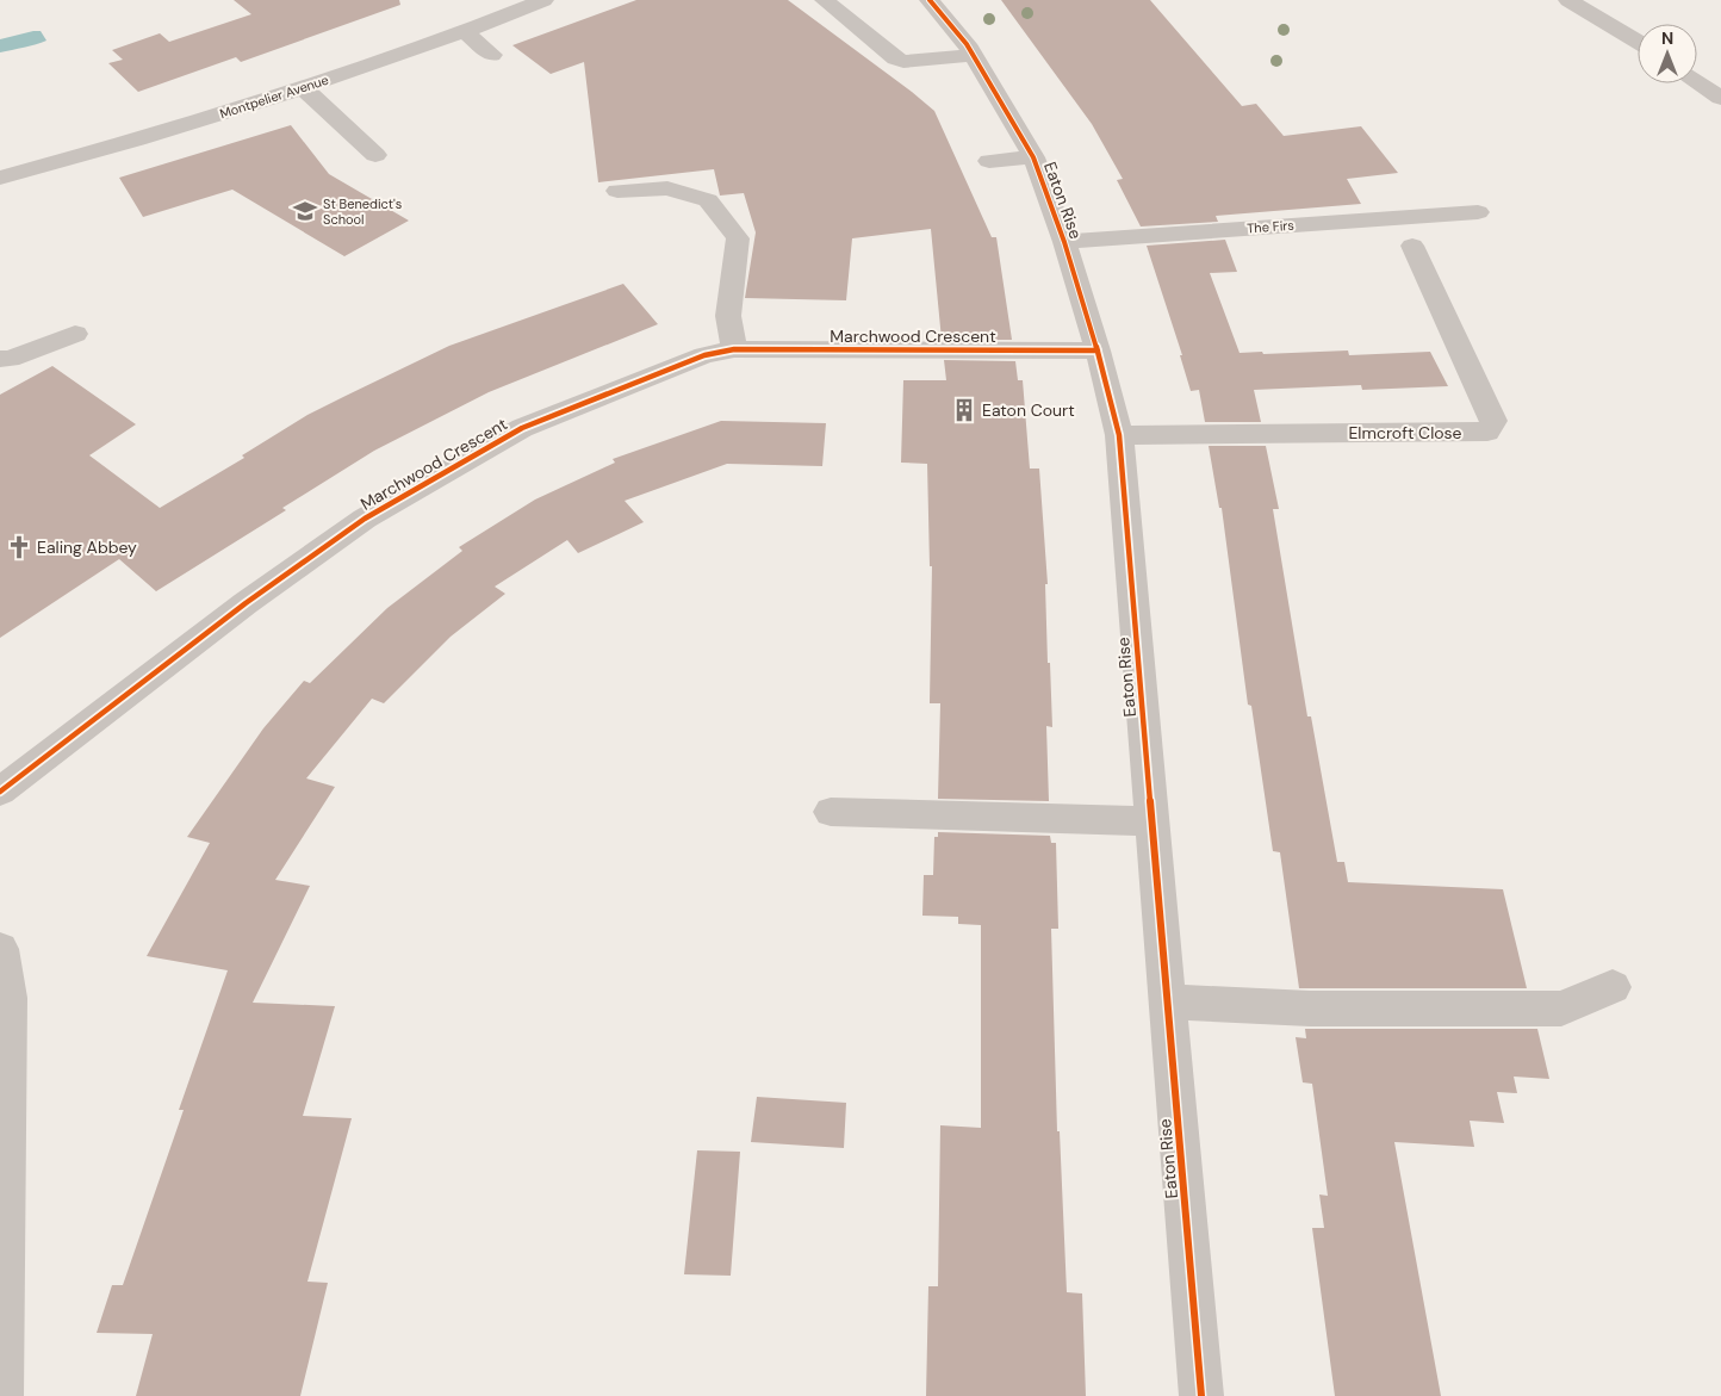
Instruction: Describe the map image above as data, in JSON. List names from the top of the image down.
{
  "streets": {
    "street": [
      "Montpelier Avenue",
      "Eaton Rise",
      "The Firs",
      "Marchwood Crescent",
      "Elmcroft Close"
    ]
  },
  "crossings": [
    ["Eaton Rise", "The Firs"],
    ["Eaton Rise", "Marchwood Crescent"],
    ["Eaton Rise", "Elmcroft Close"]
  ],
  "places": {
    "school or university": ["St Benedict's School"],
    "building": ["Eaton Court"],
    "church": ["Ealing Abbey"]
  },
  "north": "top"
}
